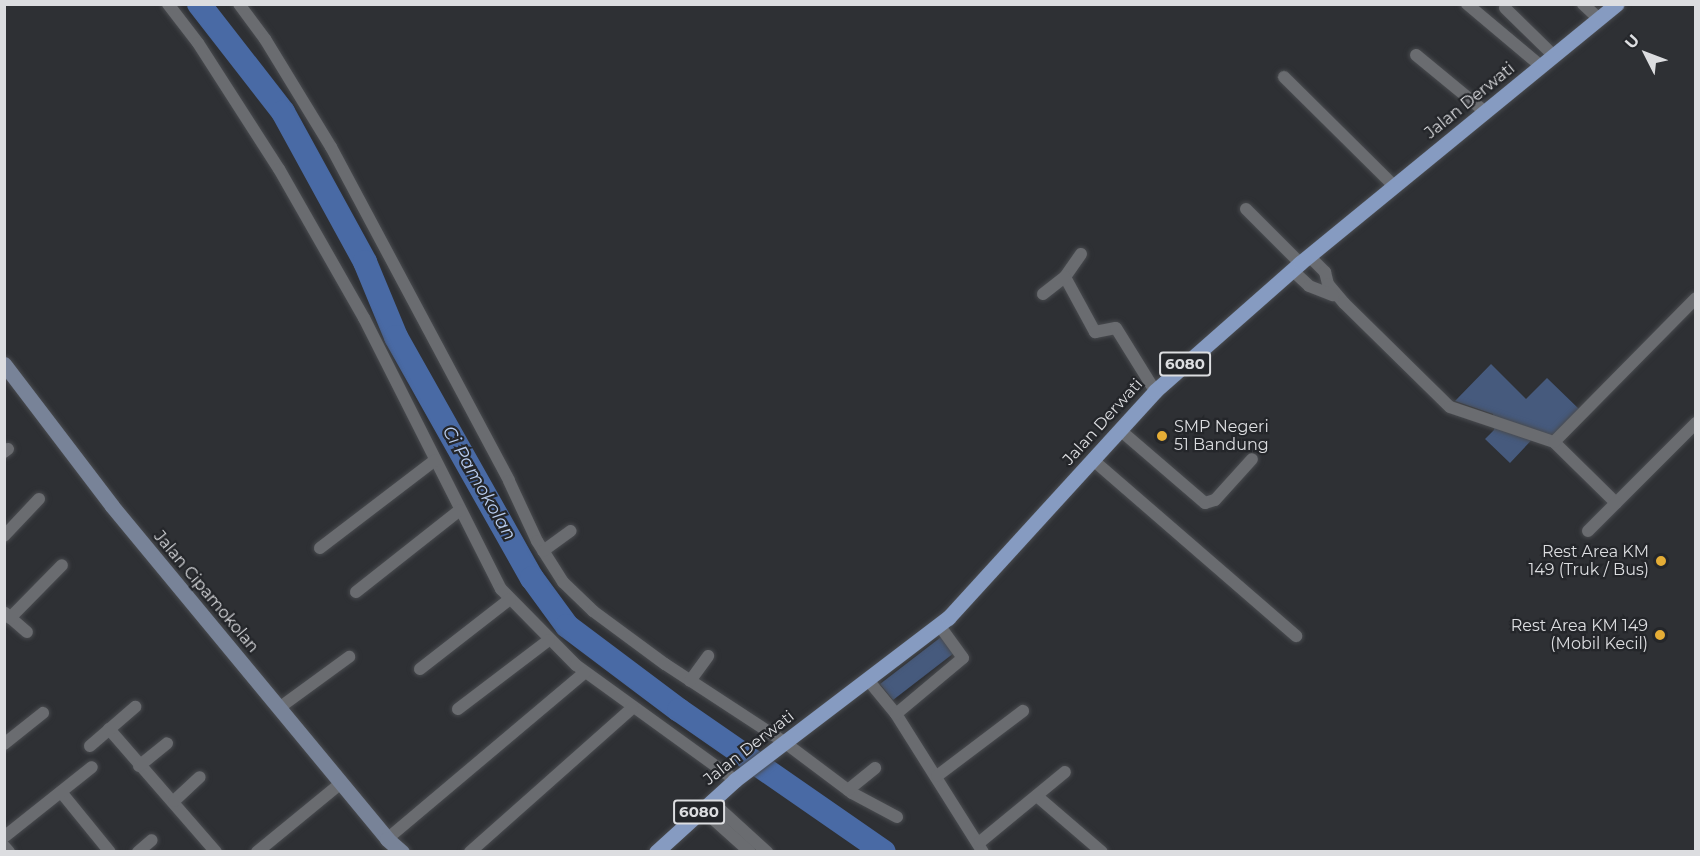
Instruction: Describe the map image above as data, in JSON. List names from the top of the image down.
{
  "streets": {
    "main road": ["Jalan Derwati", "6080"],
    "street": ["Jalan Cipamokolan"]
  },
  "water": ["Ci Pamokolan"],
  "places": ["SMP Negeri 51 Bandung", "Rest Area KM 149 (Truk / Bus)", "Rest Area KM 149 (Mobil Kecil)"],
  "north": "top left"
}
